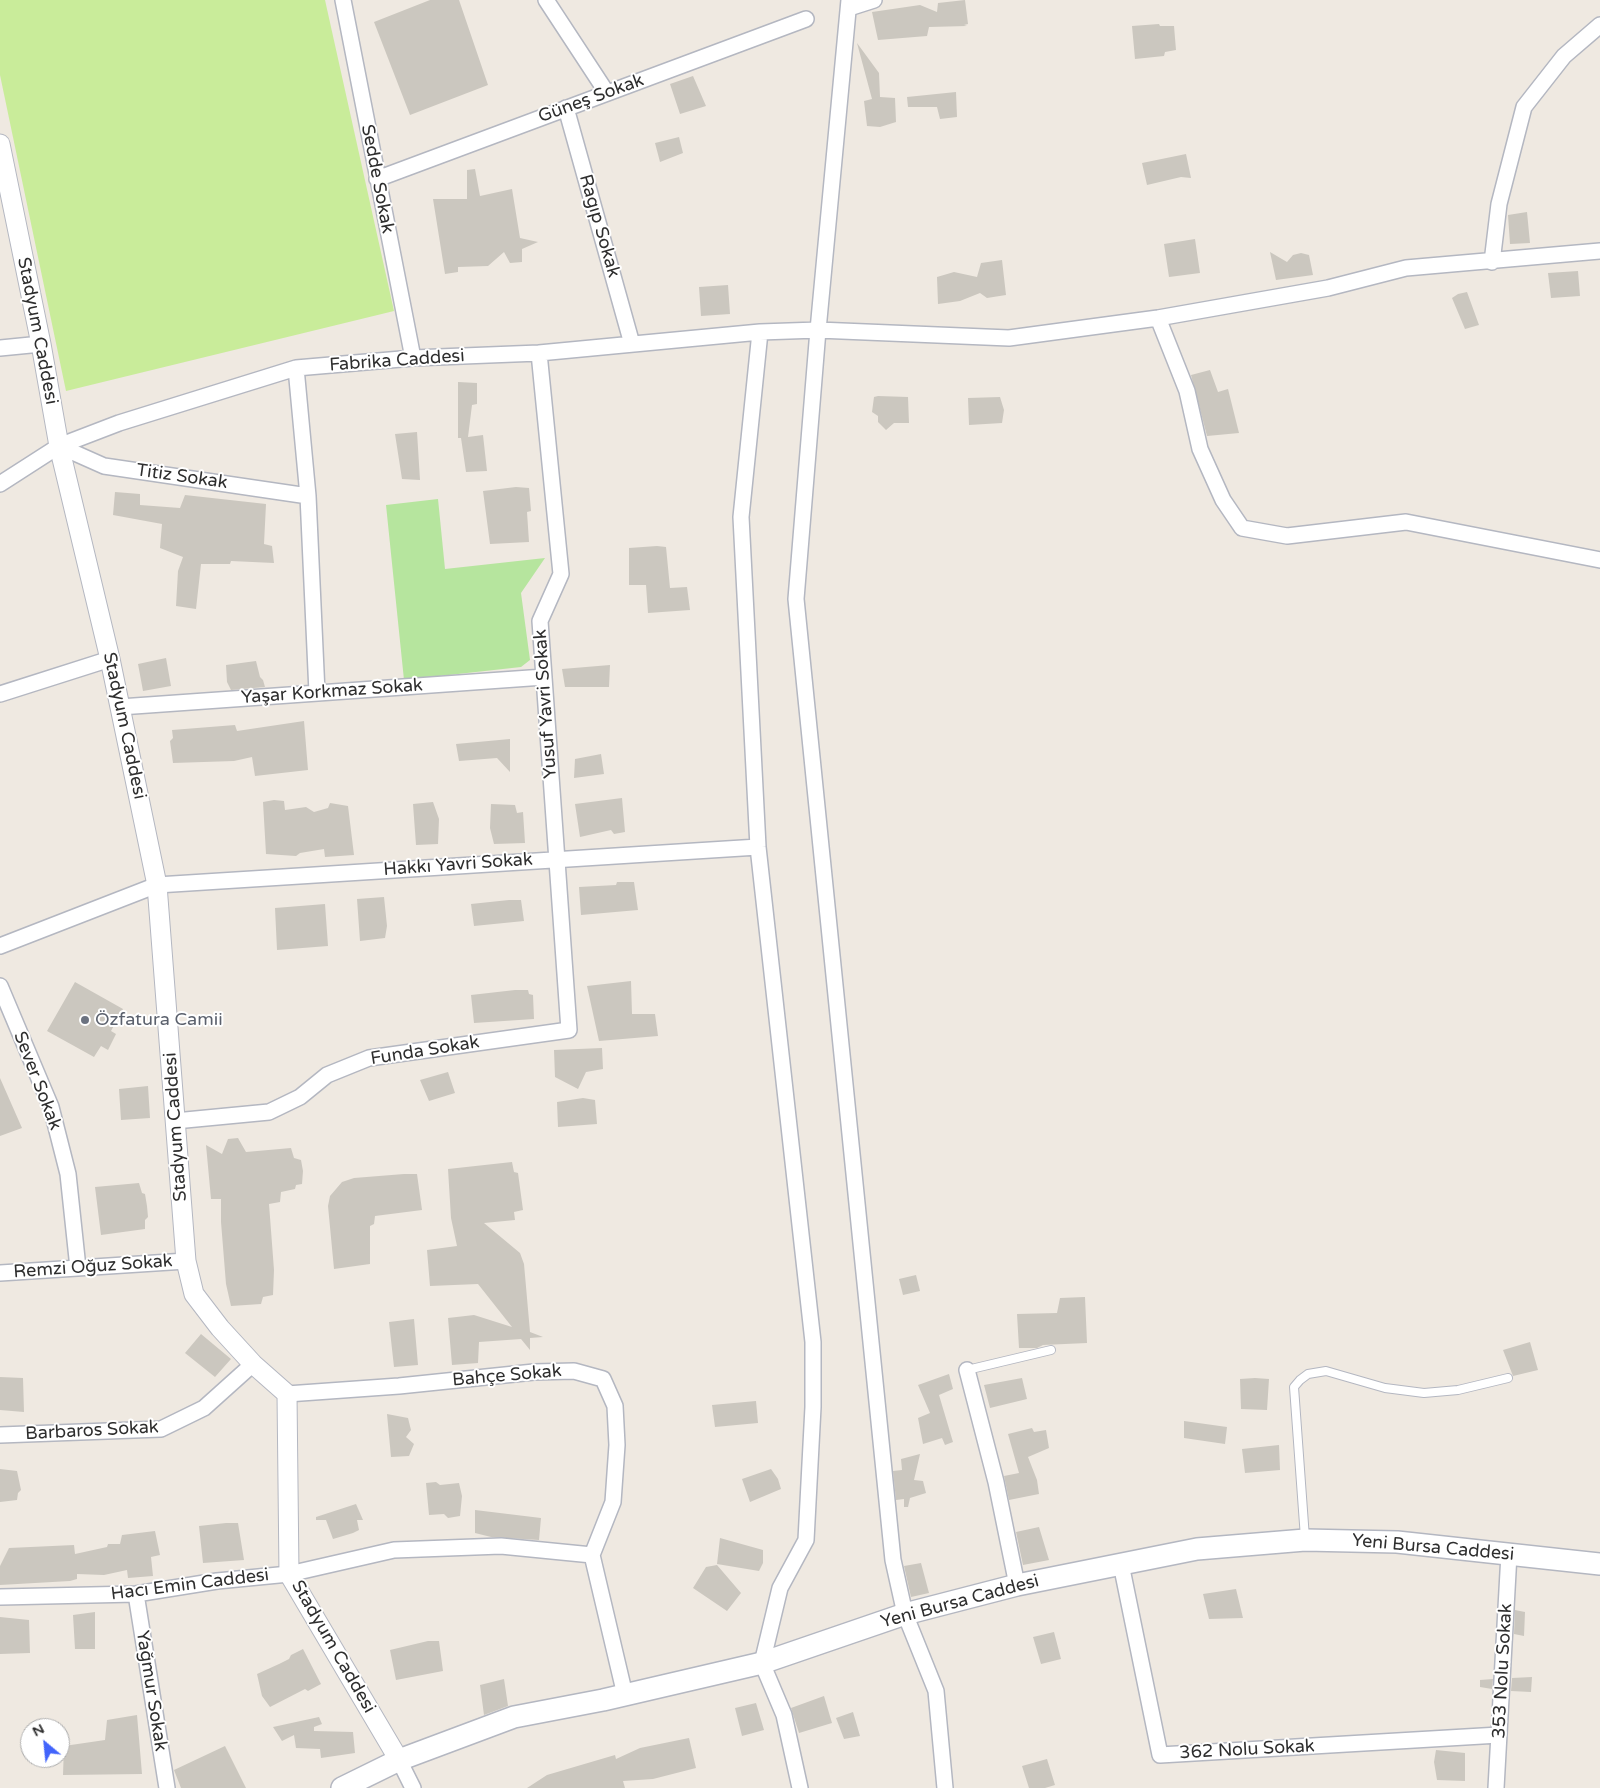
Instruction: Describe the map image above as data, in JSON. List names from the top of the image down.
{
  "streets": {
    "main road": ["Yeni Bursa Caddesi"],
    "street": [
      "Güneş Sokak",
      "Sedde Sokak",
      "Ragıp Sokak",
      "Stadyum Caddesi",
      "Fabrika Caddesi",
      "Titiz Sokak",
      "Yaşar Korkmaz Sokak",
      "Yusuf Yavri Sokak",
      "Hakkı Yavri Sokak",
      "Funda Sokak",
      "Sever Sokak",
      "Remzi Oğuz Sokak",
      "Bahçe Sokak",
      "Barbaros Sokak",
      "Hacı Emin Caddesi",
      "353 Nolu Sokak",
      "Yağmur Sokak",
      "362 Nolu Sokak"
    ]
  },
  "crossings": [
    ["Güneş Sokak", "Sedde Sokak"],
    ["Güneş Sokak", "Ragıp Sokak"],
    ["Sedde Sokak", "Fabrika Caddesi"],
    ["Ragıp Sokak", "Fabrika Caddesi"],
    ["Stadyum Caddesi", "Fabrika Caddesi"],
    ["Stadyum Caddesi", "Titiz Sokak"],
    ["Stadyum Caddesi", "Yaşar Korkmaz Sokak"],
    ["Stadyum Caddesi", "Hakkı Yavri Sokak"],
    ["Stadyum Caddesi", "Funda Sokak"],
    ["Stadyum Caddesi", "Remzi Oğuz Sokak"],
    ["Stadyum Caddesi", "Bahçe Sokak"],
    ["Stadyum Caddesi", "Barbaros Sokak"],
    ["Stadyum Caddesi", "Yeni Bursa Caddesi"],
    ["Stadyum Caddesi", "Hacı Emin Caddesi"],
    ["Fabrika Caddesi", "Titiz Sokak"],
    ["Fabrika Caddesi", "Yusuf Yavri Sokak"],
    ["Yaşar Korkmaz Sokak", "Yusuf Yavri Sokak"],
    ["Yusuf Yavri Sokak", "Hakkı Yavri Sokak"],
    ["Yusuf Yavri Sokak", "Funda Sokak"],
    ["Sever Sokak", "Remzi Oğuz Sokak"],
    ["Bahçe Sokak", "Hacı Emin Caddesi"],
    ["Yeni Bursa Caddesi", "353 Nolu Sokak"],
    ["Yeni Bursa Caddesi", "362 Nolu Sokak"],
    ["Hacı Emin Caddesi", "Yağmur Sokak"],
    ["353 Nolu Sokak", "362 Nolu Sokak"]
  ],
  "places": ["Özfatura Camii"],
  "north": "top left"
}
